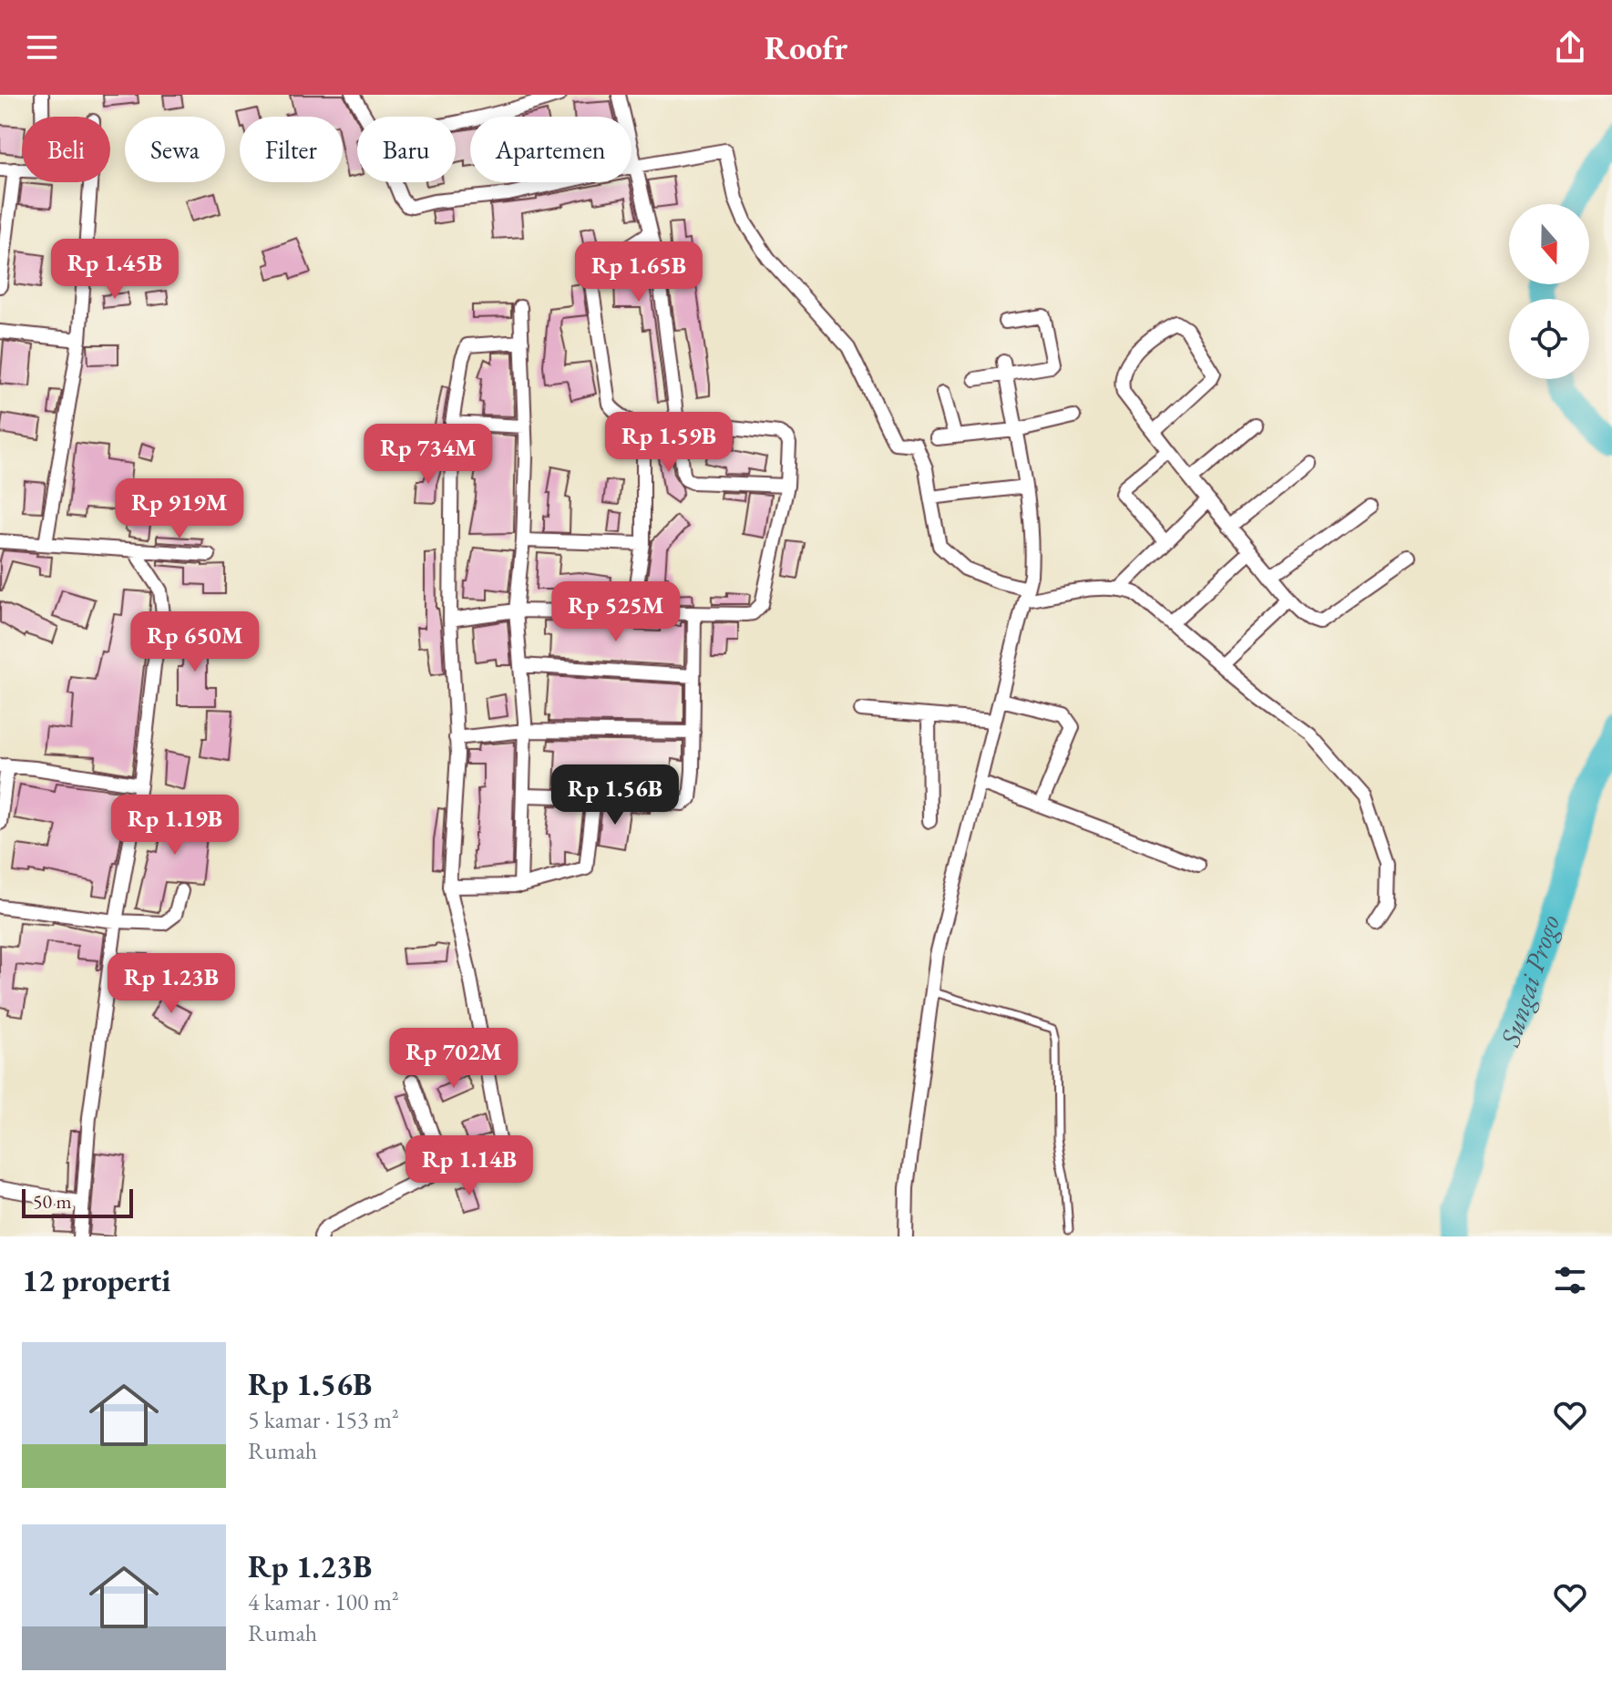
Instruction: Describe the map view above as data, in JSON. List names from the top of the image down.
{
  "water": ["Sungai Progo"],
  "scale_bar": "50 m",
  "north": "bottom",
  "page": {
    "header": "Roofr",
    "chip": [
      "Beli",
      "Sewa",
      "Filter",
      "Baru",
      "Apartemen"
    ],
    "price": [
      "Rp 1.45B",
      "Rp 1.65B",
      "Rp 1.59B",
      "Rp 734M",
      "Rp 919M",
      "Rp 525M",
      "Rp 650M",
      "Rp 1.56B",
      "Rp 1.19B",
      "Rp 1.23B",
      "Rp 702M",
      "Rp 1.14B"
    ],
    "scale": "50 m",
    "heading": "12 properti",
    "list": [
      {
        "name": "Rp 1.56B",
        "note": "5 kamar · 153 m² · Rumah"
      },
      {
        "name": "Rp 1.23B",
        "note": "4 kamar · 100 m² · Rumah"
      }
    ]
  }
}
